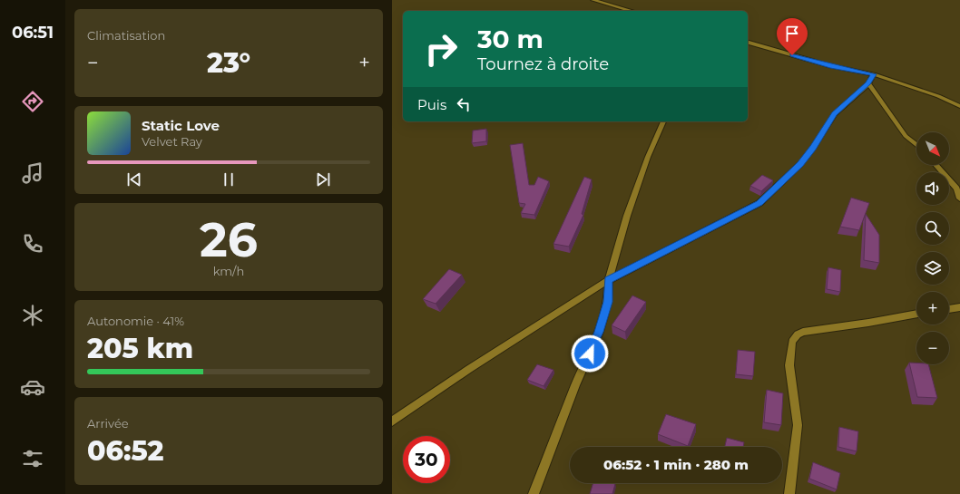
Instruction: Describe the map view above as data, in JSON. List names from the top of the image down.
{
  "north": "bottom right",
  "page": {
    "tabs": "06:51",
    "tile": [
      "Climatisation",
      ["26", "km/h"],
      ["Autonomie · 41%", "205 km"],
      ["Arrivée", "06:52"]
    ],
    "turn": ["30 m", "Tournez à droite"],
    "heat": ["−", "23°", "+"],
    "then": "Puis",
    "song": ["Static Love", "Velvet Ray"],
    "map_buttons": ["+", "−"],
    "limit": "30",
    "trip": "06:52 · 1 min · 280 m"
  }
}
